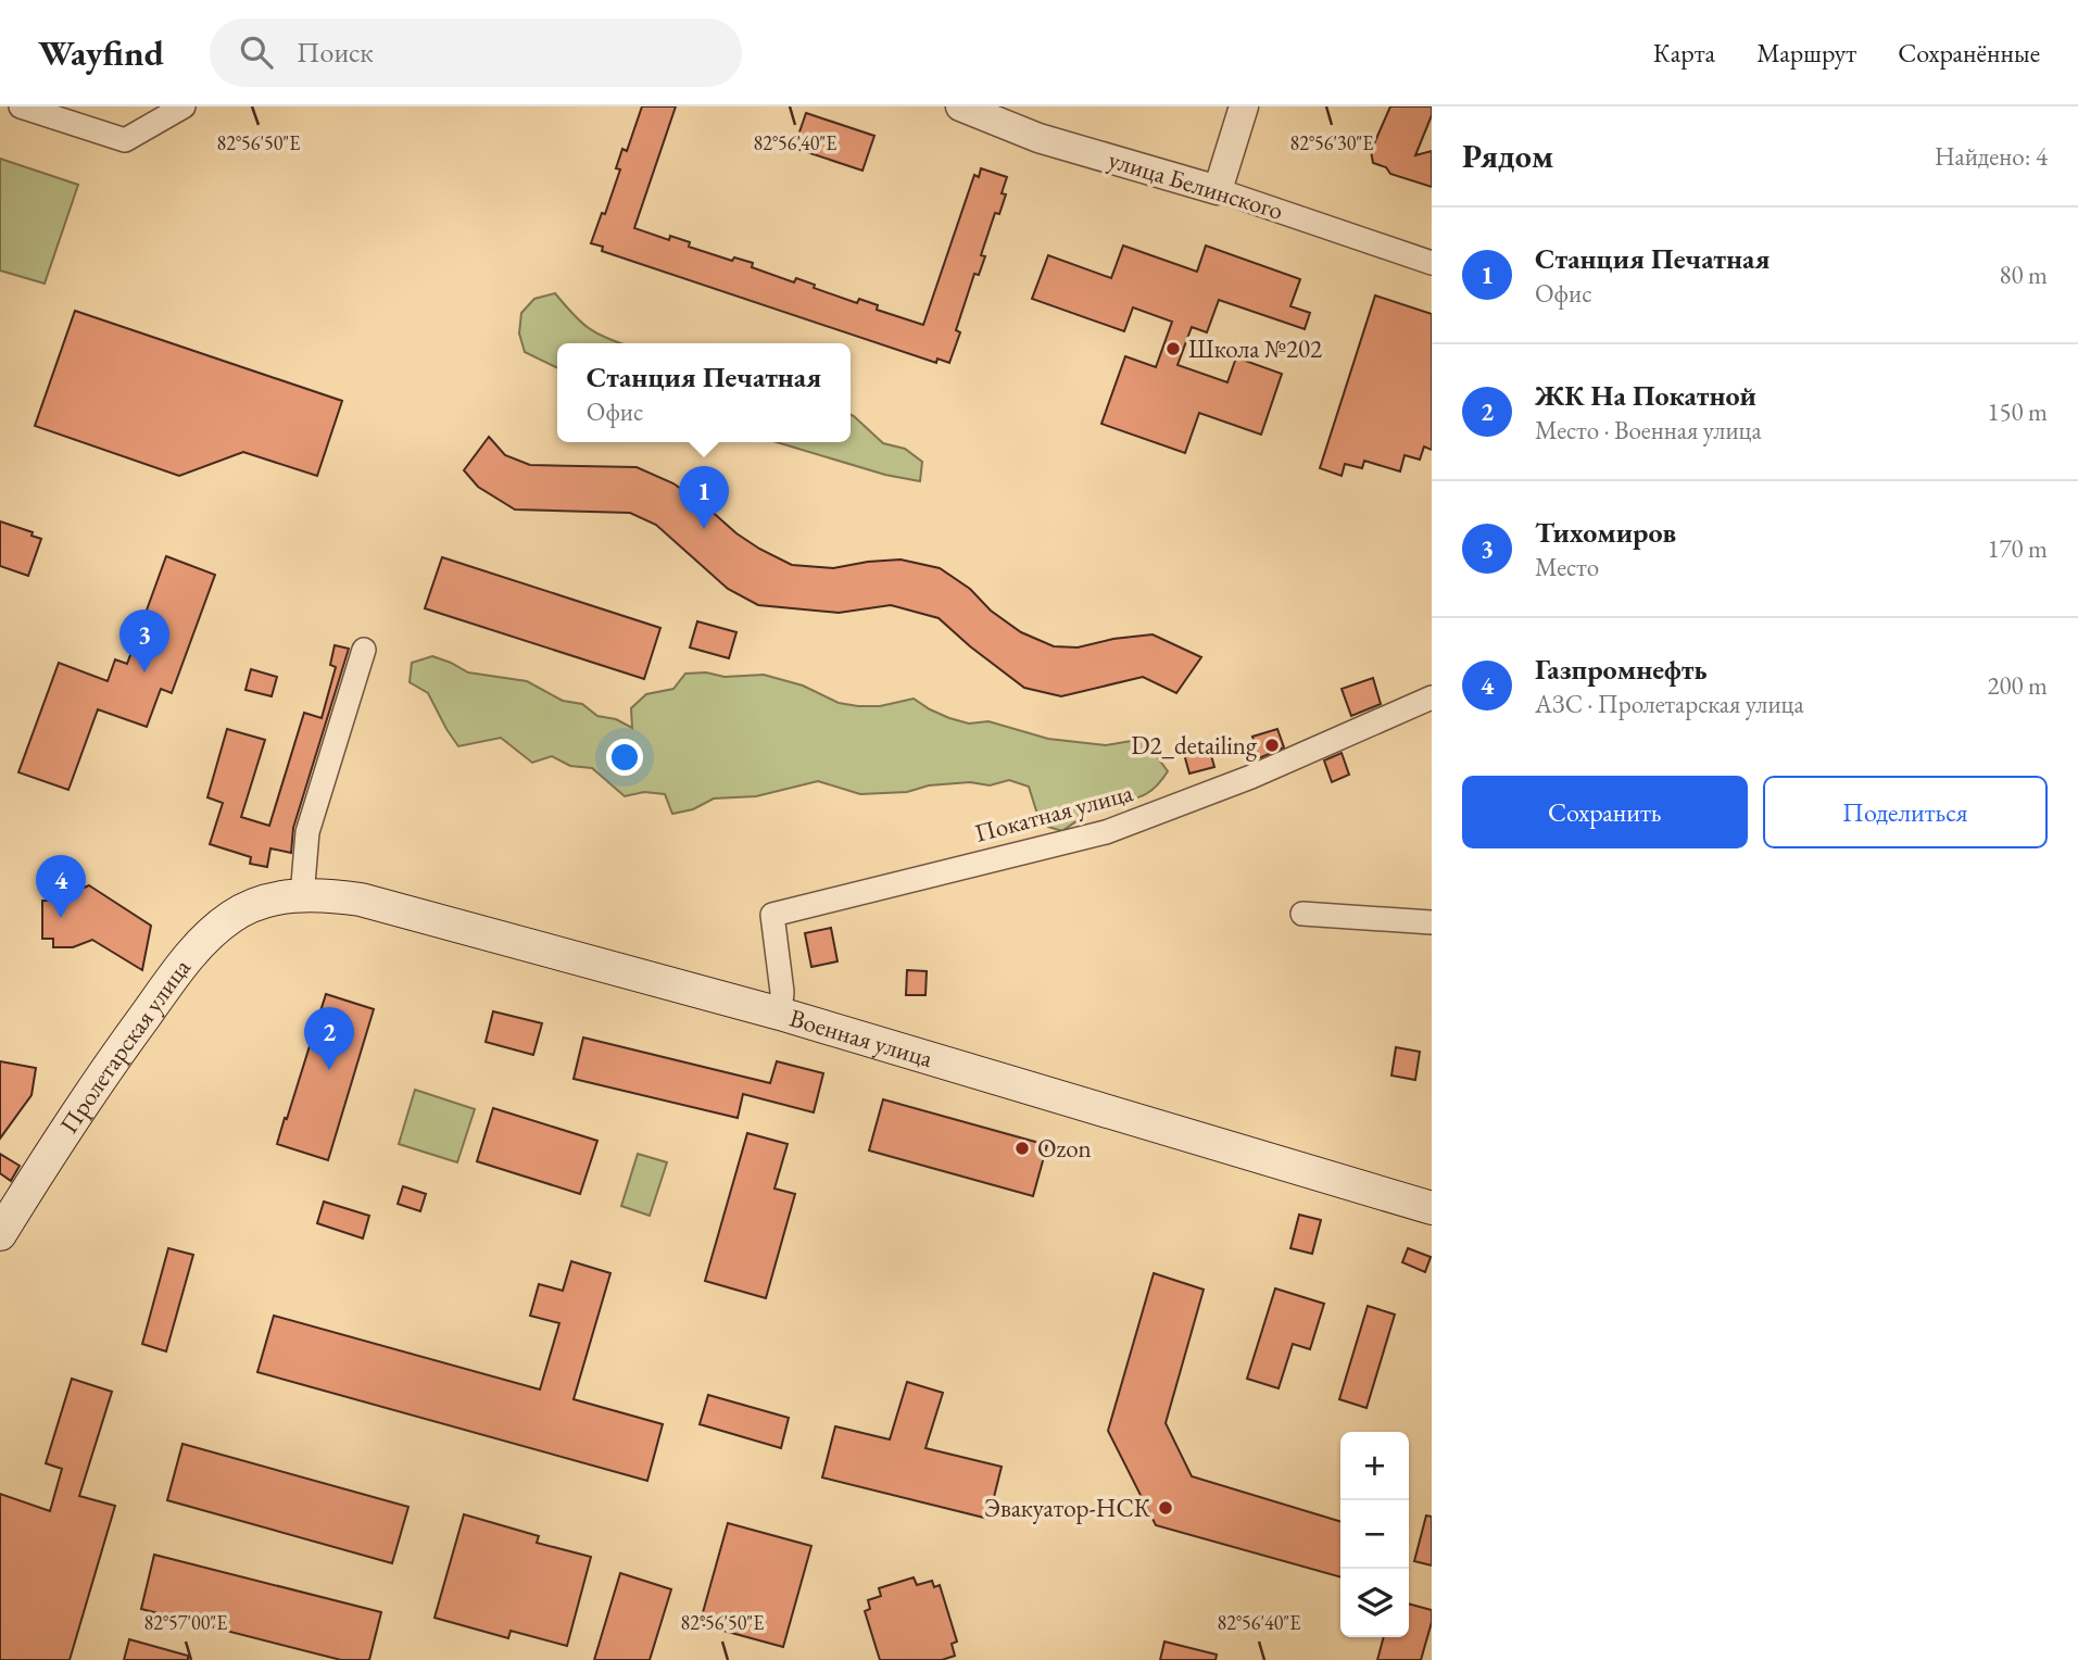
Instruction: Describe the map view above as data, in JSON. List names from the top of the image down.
{
  "streets": {
    "main road": ["Военная улица", "Пролетарская улица"],
    "street": ["улица Белинского", "Покатная улица"]
  },
  "crossings": [
    ["Покатная улица", "Военная улица"],
    ["Военная улица", "Пролетарская улица"]
  ],
  "places": [
    "Школа №202",
    "D2_detailing",
    "Ozon",
    "Эвакуатор-НСК"
  ],
  "page": {
    "header": "Wayfind",
    "search": "Поиск",
    "nav": ["Карта", "Маршрут", "Сохранённые"],
    "heading": ["Рядом", "Найдено: 4"],
    "list": [
      {
        "mark": "1",
        "name": "Станция Печатная",
        "note": "Офис",
        "value": "80 m"
      },
      {
        "mark": "2",
        "name": "ЖК На Покатной",
        "note": "Место · Военная улица",
        "value": "150 m"
      },
      {
        "mark": "3",
        "name": "Тихомиров",
        "note": "Место",
        "value": "170 m"
      },
      {
        "mark": "4",
        "name": "Газпромнефть",
        "note": "АЗС · Пролетарская улица",
        "value": "200 m"
      }
    ],
    "popup": ["Станция Печатная", "Офис"],
    "pins": [
      "1",
      "3",
      "4",
      "2"
    ],
    "buttons": ["Сохранить", "Поделиться"],
    "map_buttons": ["+", "−"]
  },
  "coordinates": [
    "82°56'50\"E",
    "82°56'40\"E",
    "82°56'30\"E",
    "82°57'00\"E"
  ]
}
